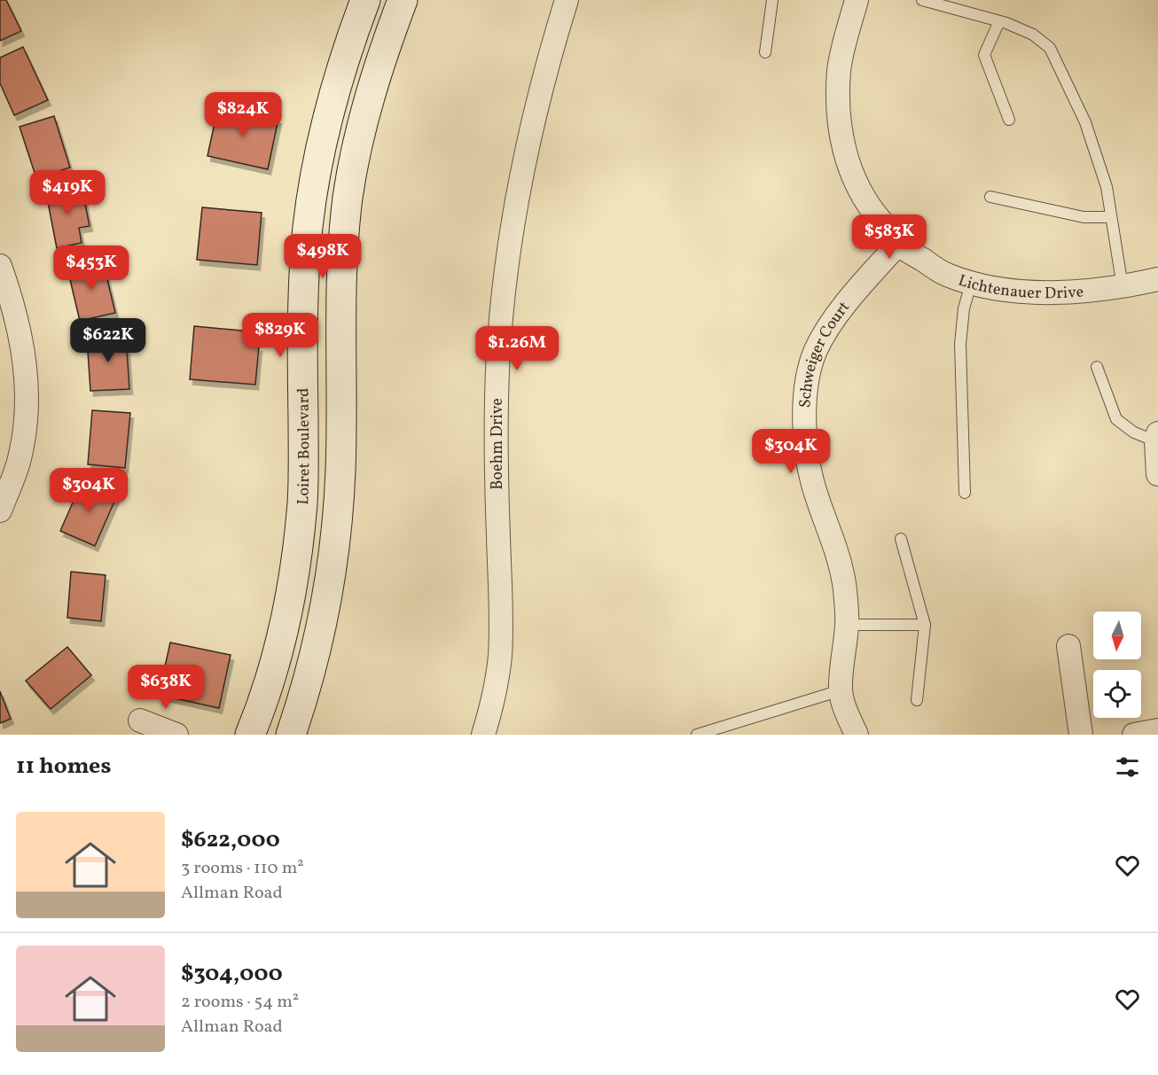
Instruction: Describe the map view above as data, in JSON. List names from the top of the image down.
{
  "streets": {
    "street": [
      "Lichtenauer Drive",
      "Schweiger Court",
      "Boehm Drive",
      "Loiret Boulevard"
    ]
  },
  "crossings": [
    ["Lichtenauer Drive", "Schweiger Court"]
  ],
  "north": "bottom",
  "page": {
    "price": [
      "$824K",
      "$419K",
      "$583K",
      "$498K",
      "$453K",
      "$829K",
      "$622K",
      "$1.26M",
      "$304K",
      "$304K",
      "$638K"
    ],
    "heading": "11 homes",
    "list": [
      {
        "name": "$622,000",
        "note": "3 rooms · 110 m² · Allman Road"
      },
      {
        "name": "$304,000",
        "note": "2 rooms · 54 m² · Allman Road"
      }
    ]
  }
}
